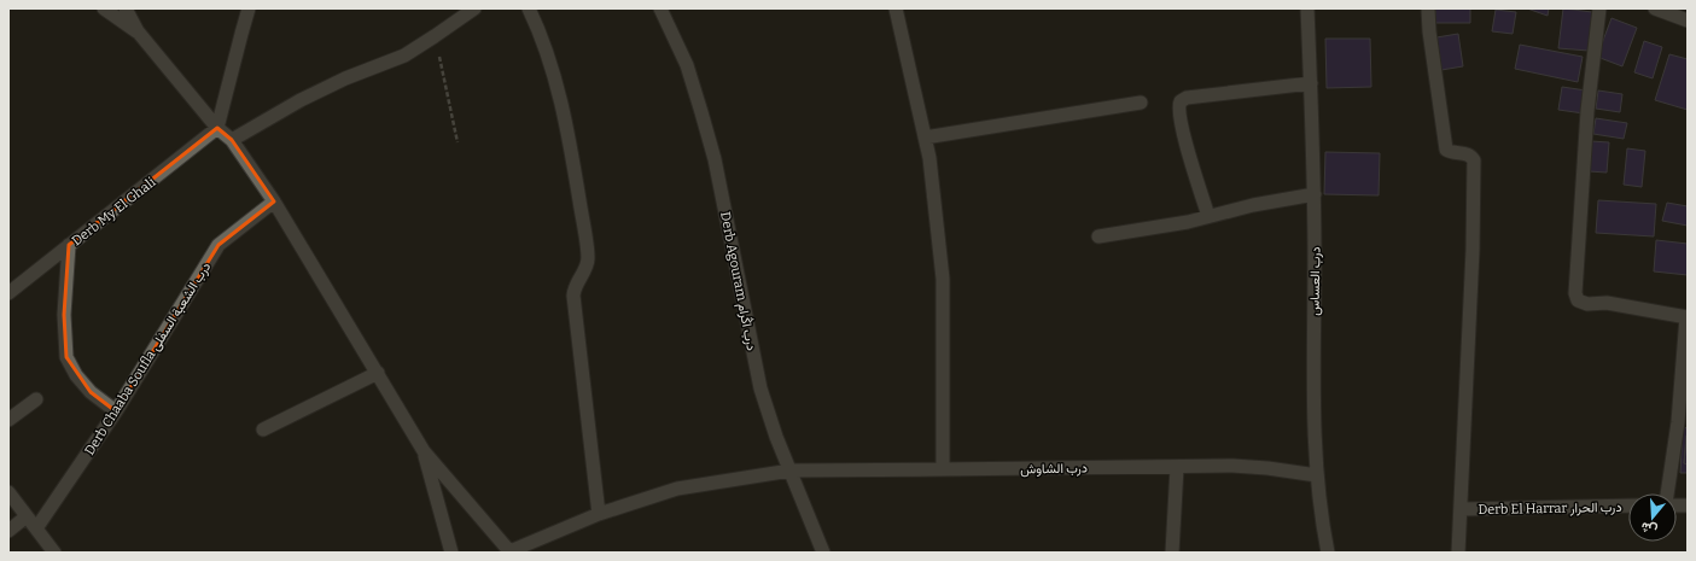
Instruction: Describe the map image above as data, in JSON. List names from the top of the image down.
{
  "streets": {
    "street": [
      "Derb My El Ghali",
      "Derb Agouram درب اڭرام",
      "درب العساس",
      "Derb Chaaba Soufla درب الشعبة السفلى",
      "درب الشاوش",
      "Derb El Harrar درب الحرار"
    ]
  },
  "crossings": [
    ["Derb Agouram درب اڭرام", "درب الشاوش"],
    ["درب العساس", "درب الشاوش"]
  ],
  "north": "bottom"
}
